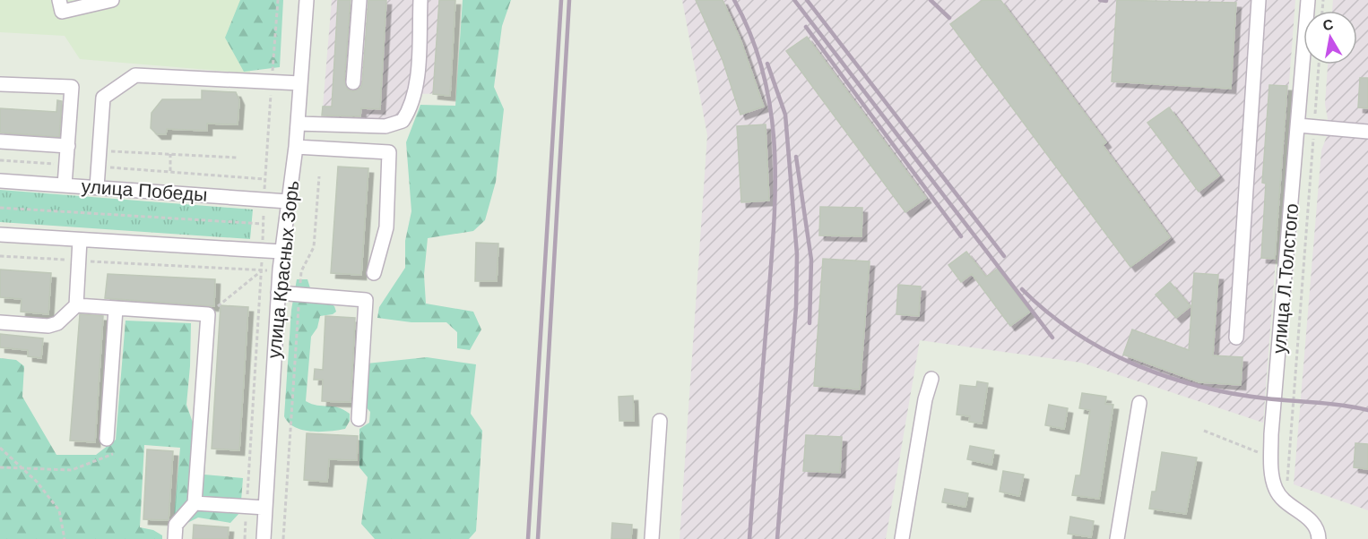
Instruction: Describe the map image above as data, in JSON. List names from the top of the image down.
{
  "streets": {
    "street": ["улица Победы", "улица Красных Зорь", "улица Л.Толстого"]
  },
  "crossings": [
    ["улица Победы", "улица Красных Зорь"]
  ],
  "north": "top"
}
